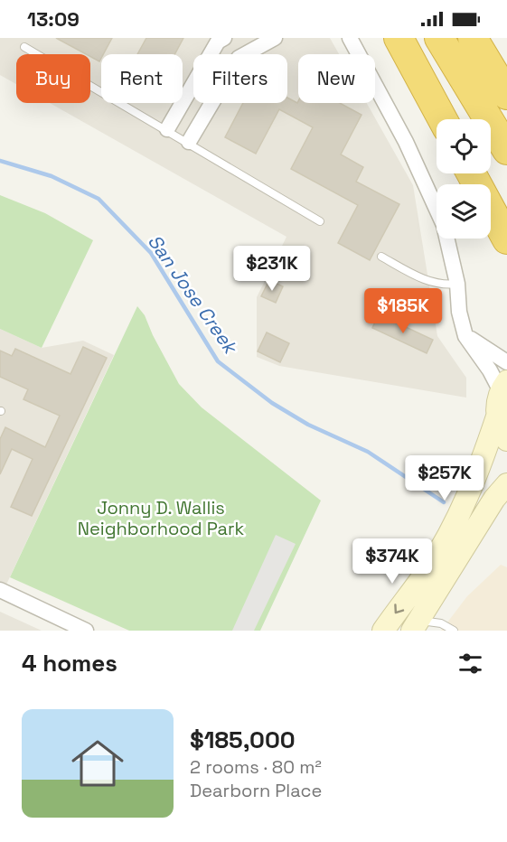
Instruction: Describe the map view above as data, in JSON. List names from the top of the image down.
{
  "water": ["San Jose Creek"],
  "parks": ["Jonny D. Wallis Neighborhood Park"],
  "page": {
    "status": "13:09",
    "chip": [
      "Buy",
      "Rent",
      "Filters",
      "New"
    ],
    "price": [
      "$231K",
      "$185K",
      "$257K",
      "$374K"
    ],
    "heading": "4 homes",
    "list": [
      {
        "name": "$185,000",
        "note": "2 rooms · 80 m² · Dearborn Place"
      }
    ]
  }
}
